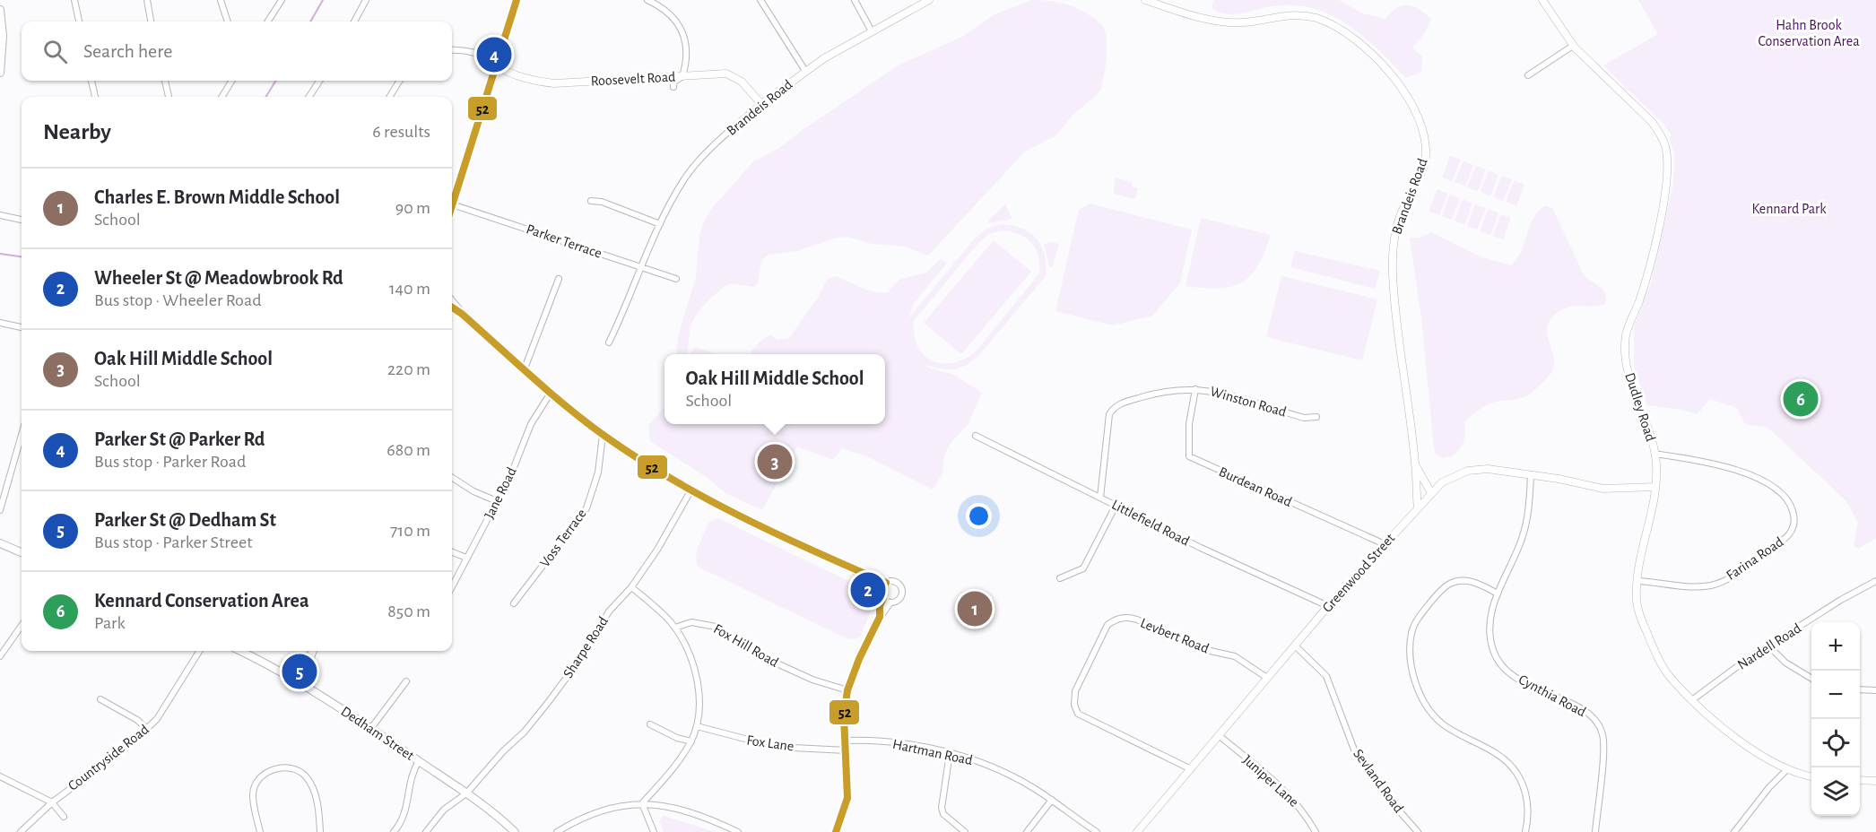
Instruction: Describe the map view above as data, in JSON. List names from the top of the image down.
{
  "streets": {
    "main road": ["Dedham Street"],
    "street": [
      "Roosevelt Road",
      "Brandeis Road",
      "Parker Terrace",
      "Winston Road",
      "Dudley Road",
      "Burdean Road",
      "Jane Road",
      "Littlefield Road",
      "Voss Terrace",
      "Farina Road",
      "Greenwood Street",
      "Levbert Road",
      "Fox Hill Road",
      "Nardell Road",
      "Sharpe Road",
      "Cynthia Road",
      "Fox Lane",
      "Hartman Road",
      "Countryside Road",
      "Juniper Lane",
      "Sevland Road"
    ]
  },
  "crossings": [
    ["Roosevelt Road", "Brandeis Road"],
    ["Brandeis Road", "Parker Terrace"],
    ["Brandeis Road", "Greenwood Street"],
    ["Winston Road", "Burdean Road"],
    ["Winston Road", "Littlefield Road"],
    ["Dudley Road", "Farina Road"],
    ["Dudley Road", "Greenwood Street"],
    ["Dudley Road", "Nardell Road"],
    ["Burdean Road", "Greenwood Street"],
    ["Littlefield Road", "Greenwood Street"],
    ["Greenwood Street", "Levbert Road"],
    ["Greenwood Street", "Cynthia Road"],
    ["Greenwood Street", "Juniper Lane"],
    ["Greenwood Street", "Sevland Road"],
    ["Sharpe Road", "Dedham Street"]
  ],
  "parks": ["Hahn Brook Conservation Area", "Kennard Park"],
  "lines": ["transit line 52"],
  "page": {
    "search": "Search here",
    "pins": [
      "4",
      "6",
      "3",
      "2",
      "1",
      "5"
    ],
    "heading": ["Nearby", "6 results"],
    "list": [
      {
        "mark": "1",
        "name": "Charles E. Brown Middle School",
        "note": "School",
        "value": "90 m"
      },
      {
        "mark": "2",
        "name": "Wheeler St @ Meadowbrook Rd",
        "note": "Bus stop · Wheeler Road",
        "value": "140 m"
      },
      {
        "mark": "3",
        "name": "Oak Hill Middle School",
        "note": "School",
        "value": "220 m"
      },
      {
        "mark": "4",
        "name": "Parker St @ Parker Rd",
        "note": "Bus stop · Parker Road",
        "value": "680 m"
      },
      {
        "mark": "5",
        "name": "Parker St @ Dedham St",
        "note": "Bus stop · Parker Street",
        "value": "710 m"
      },
      {
        "mark": "6",
        "name": "Kennard Conservation Area",
        "note": "Park",
        "value": "850 m"
      }
    ],
    "popup": ["Oak Hill Middle School", "School"],
    "map_buttons": ["+", "−"]
  }
}
